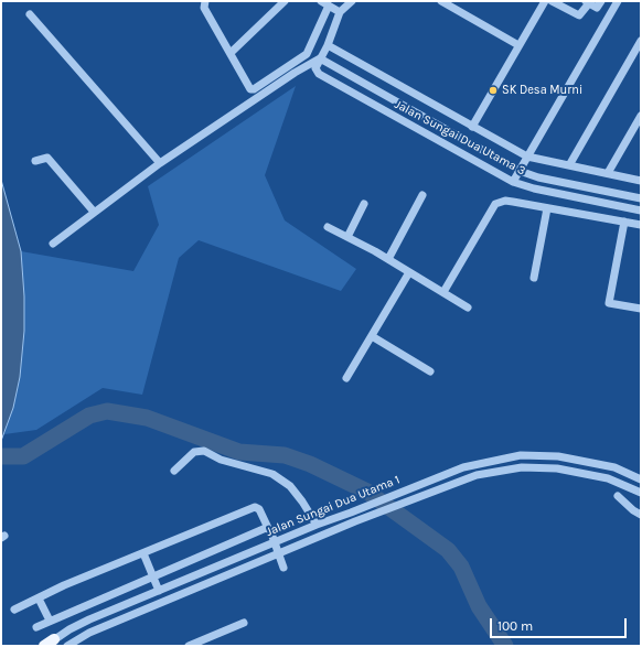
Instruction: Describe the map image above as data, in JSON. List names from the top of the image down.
{
  "streets": {
    "street": ["Jalan Sungai Dua Utama 3", "Jalan Sungai Dua Utama 1"]
  },
  "places": ["SK Desa Murni"],
  "scale_bar": "100 m"
}
